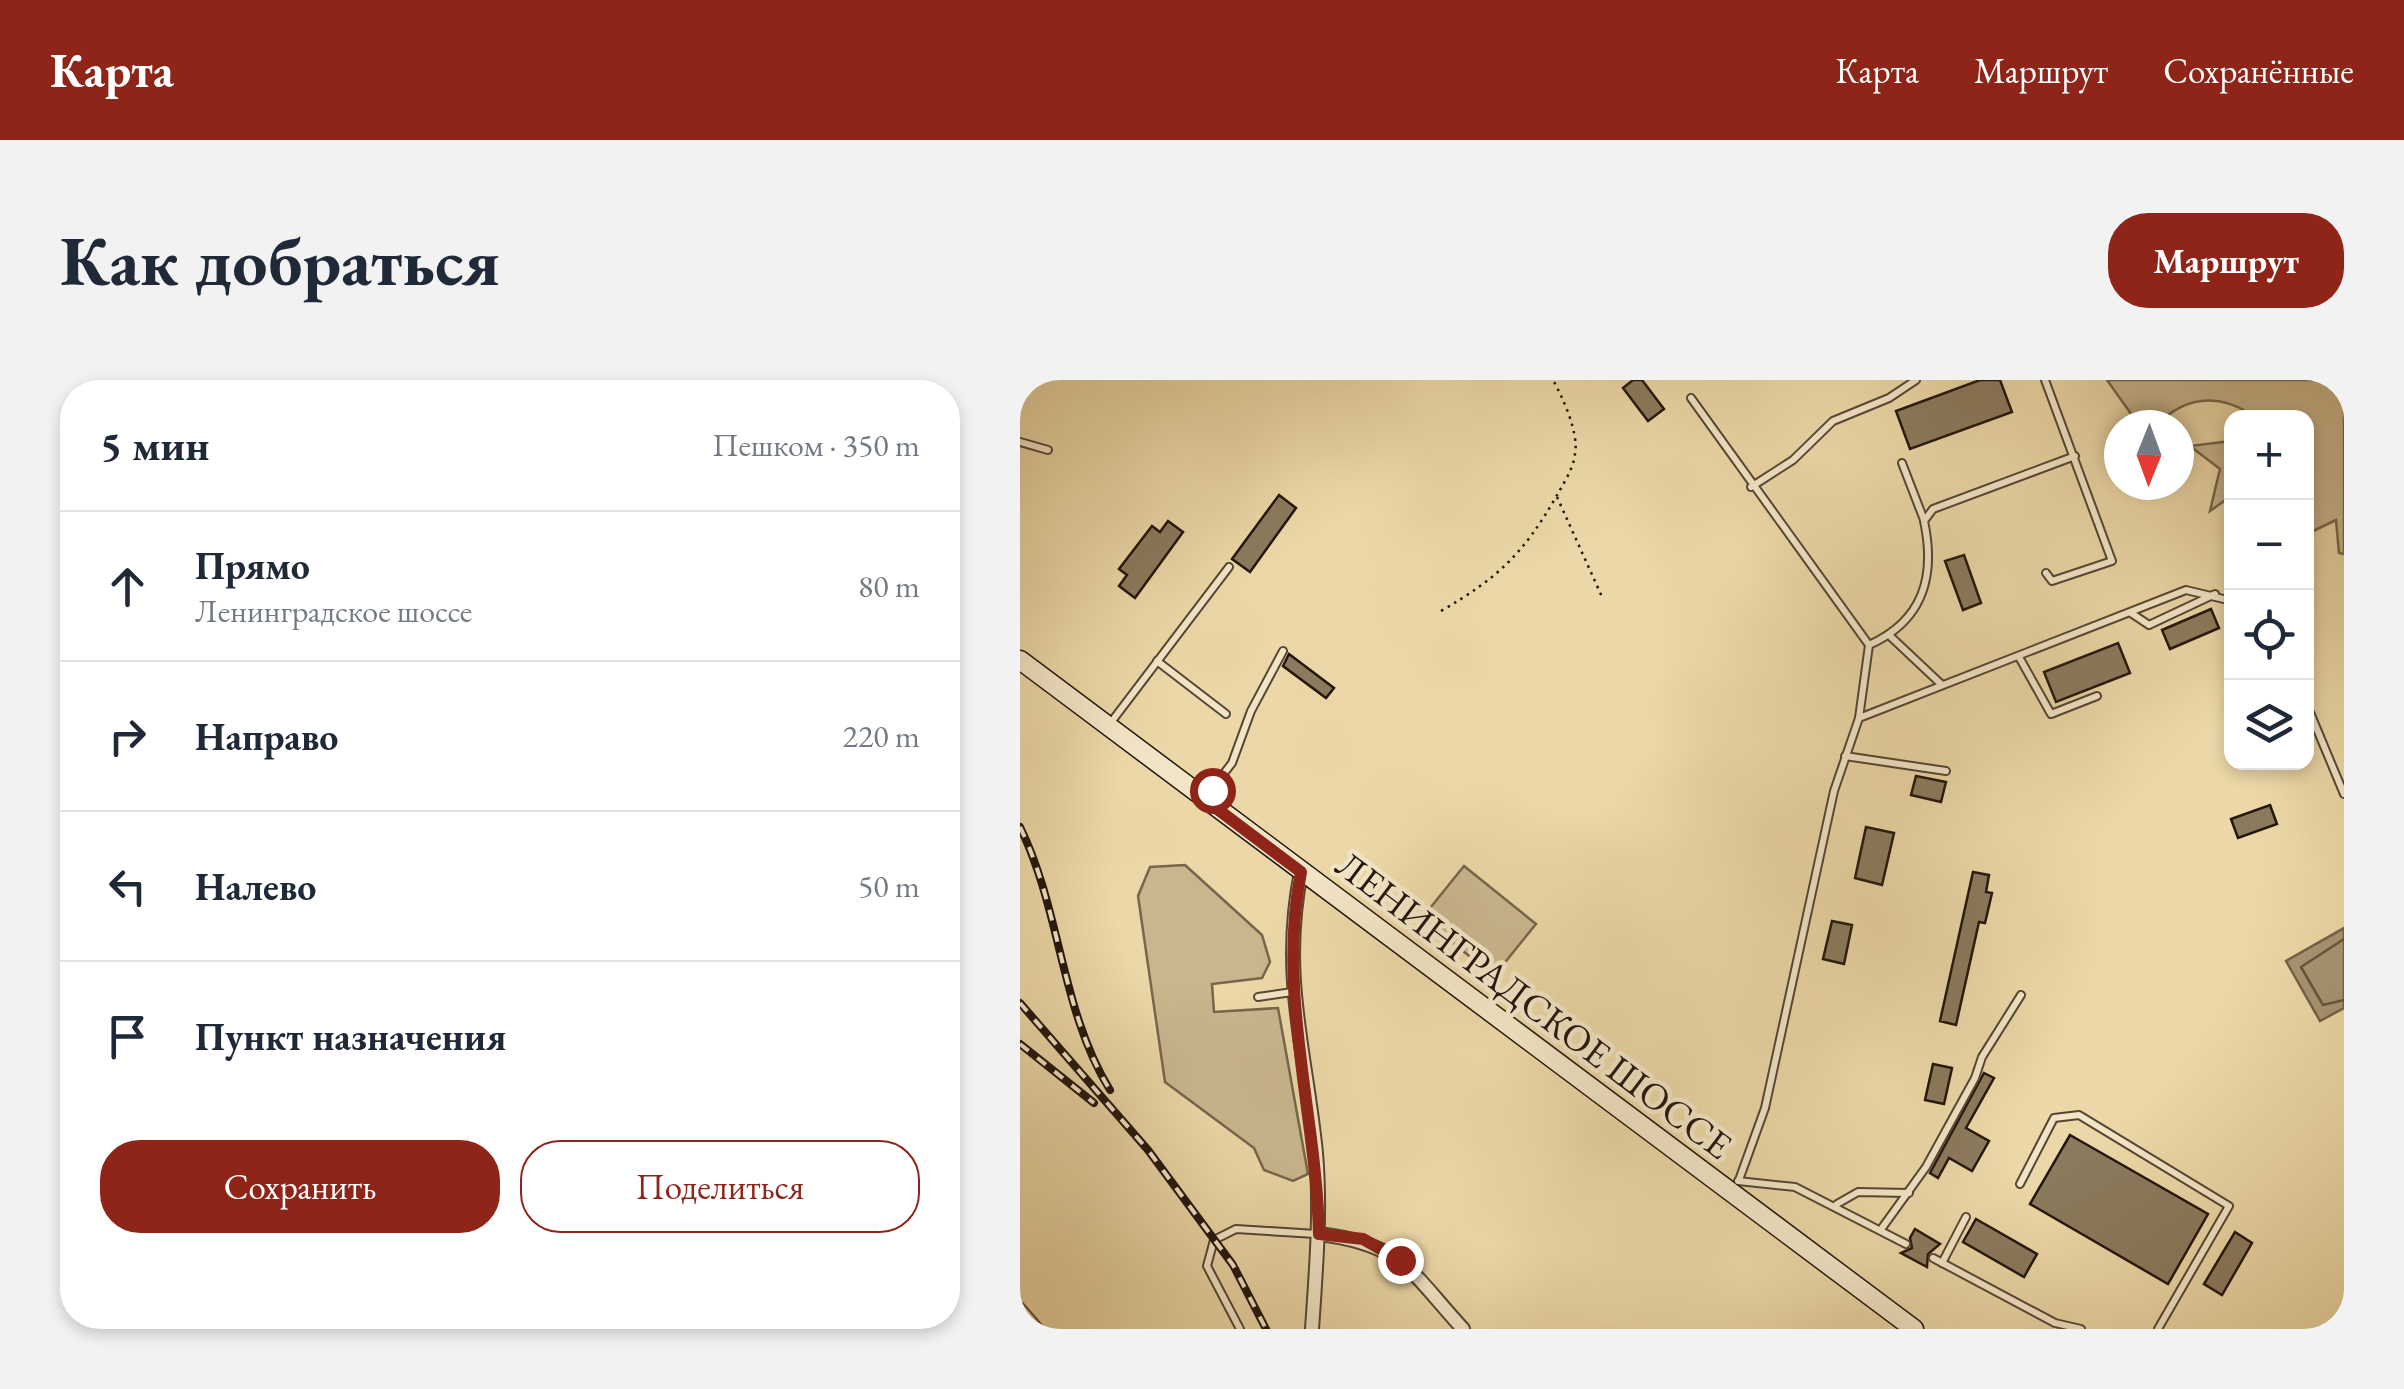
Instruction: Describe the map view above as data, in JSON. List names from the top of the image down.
{
  "streets": {
    "main road": ["ЛЕНИНГРАДСКОЕ ШОССЕ"]
  },
  "north": "bottom",
  "page": {
    "header": "Карта",
    "nav": ["Карта", "Маршрут", "Сохранённые"],
    "buttons": [
      "Маршрут",
      ["Сохранить", "Поделиться"]
    ],
    "title": "Как добраться",
    "heading": ["5 мин", "Пешком · 350 m"],
    "map_buttons": ["+", "−"],
    "list": [
      ["Прямо", "Ленинградское шоссе", "80 m"],
      ["Направо", "220 m"],
      ["Налево", "50 m"],
      "Пункт назначения"
    ]
  }
}
